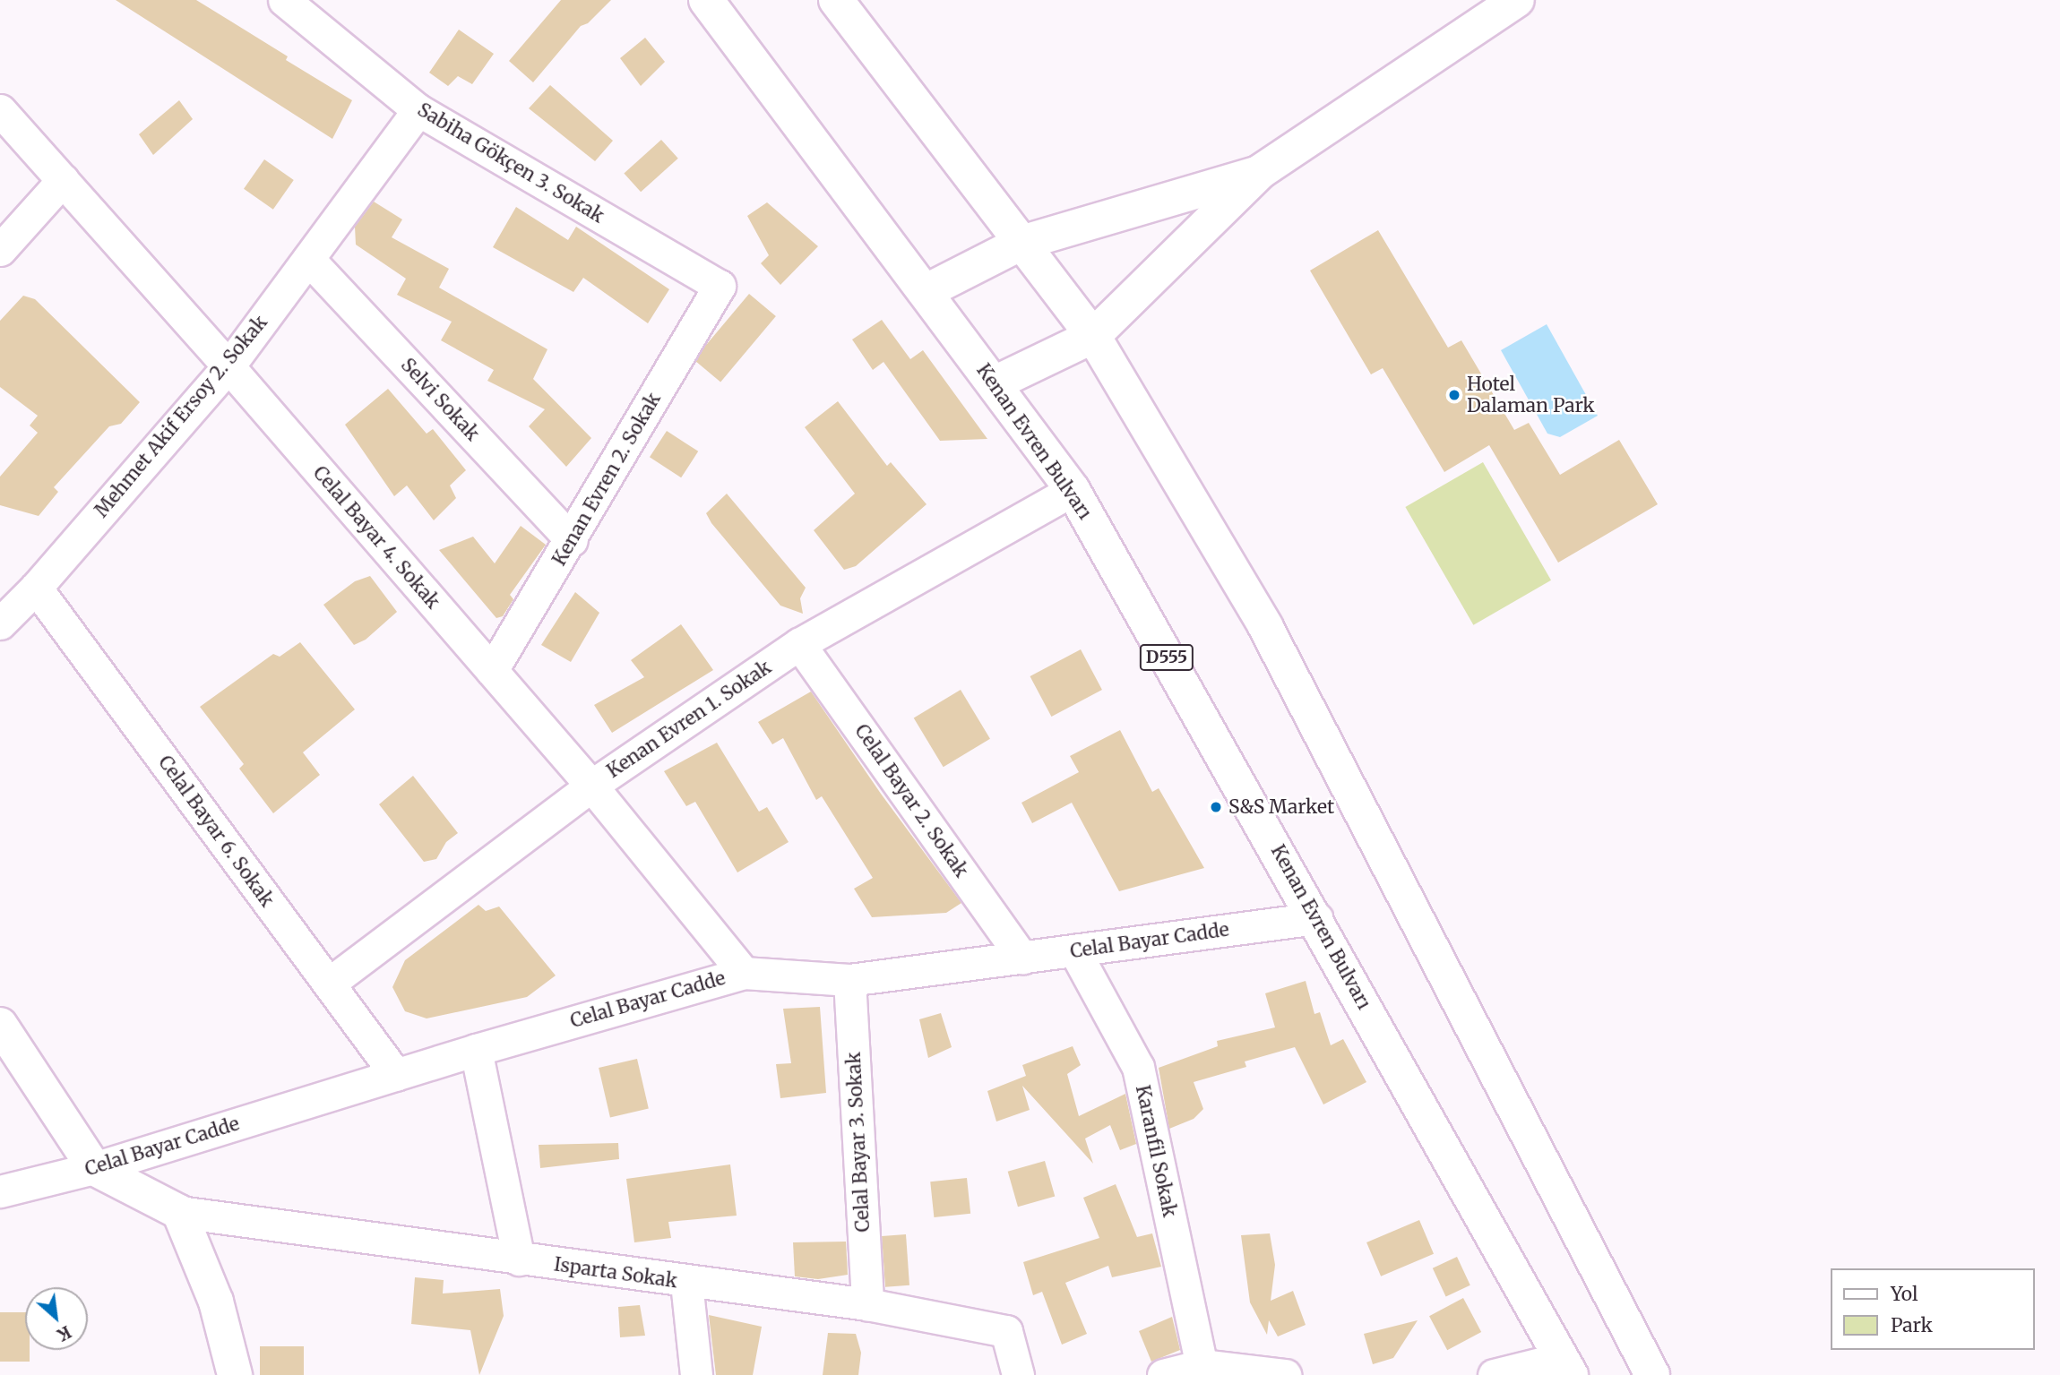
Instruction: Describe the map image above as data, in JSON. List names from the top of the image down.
{
  "streets": {
    "main road": ["Kenan Evren Bulvarı", "D555"],
    "street": [
      "Sabiha Gökçen 3. Sokak",
      "Selvi Sokak",
      "Mehmet Akif Ersoy 2. Sokak",
      "Kenan Evren 2. Sokak",
      "Celal Bayar 4. Sokak",
      "Kenan Evren 1. Sokak",
      "Celal Bayar 2. Sokak",
      "Celal Bayar 6. Sokak",
      "Celal Bayar Cadde",
      "Celal Bayar 3. Sokak",
      "Karanfil Sokak",
      "Isparta Sokak"
    ]
  },
  "crossings": [
    ["Sabiha Gökçen 3. Sokak", "Mehmet Akif Ersoy 2. Sokak"],
    ["Sabiha Gökçen 3. Sokak", "Kenan Evren 2. Sokak"],
    ["Selvi Sokak", "Mehmet Akif Ersoy 2. Sokak"],
    ["Selvi Sokak", "Kenan Evren 2. Sokak"],
    ["Mehmet Akif Ersoy 2. Sokak", "Celal Bayar 4. Sokak"],
    ["Mehmet Akif Ersoy 2. Sokak", "Celal Bayar 6. Sokak"],
    ["Kenan Evren Bulvarı", "Kenan Evren 1. Sokak"],
    ["Kenan Evren Bulvarı", "Celal Bayar Cadde"],
    ["Kenan Evren 2. Sokak", "Celal Bayar 4. Sokak"],
    ["Celal Bayar 4. Sokak", "Kenan Evren 1. Sokak"],
    ["Celal Bayar 4. Sokak", "Celal Bayar Cadde"],
    ["Kenan Evren 1. Sokak", "Celal Bayar 2. Sokak"],
    ["Kenan Evren 1. Sokak", "Celal Bayar 6. Sokak"],
    ["Celal Bayar 2. Sokak", "Celal Bayar Cadde"],
    ["Celal Bayar 6. Sokak", "Celal Bayar Cadde"],
    ["Celal Bayar Cadde", "Celal Bayar 3. Sokak"],
    ["Celal Bayar Cadde", "Karanfil Sokak"],
    ["Celal Bayar 3. Sokak", "Isparta Sokak"]
  ],
  "places": ["Hotel Dalaman Park", "S&S Market"],
  "legend": ["Yol", "Park"],
  "north": "bottom right"
}
